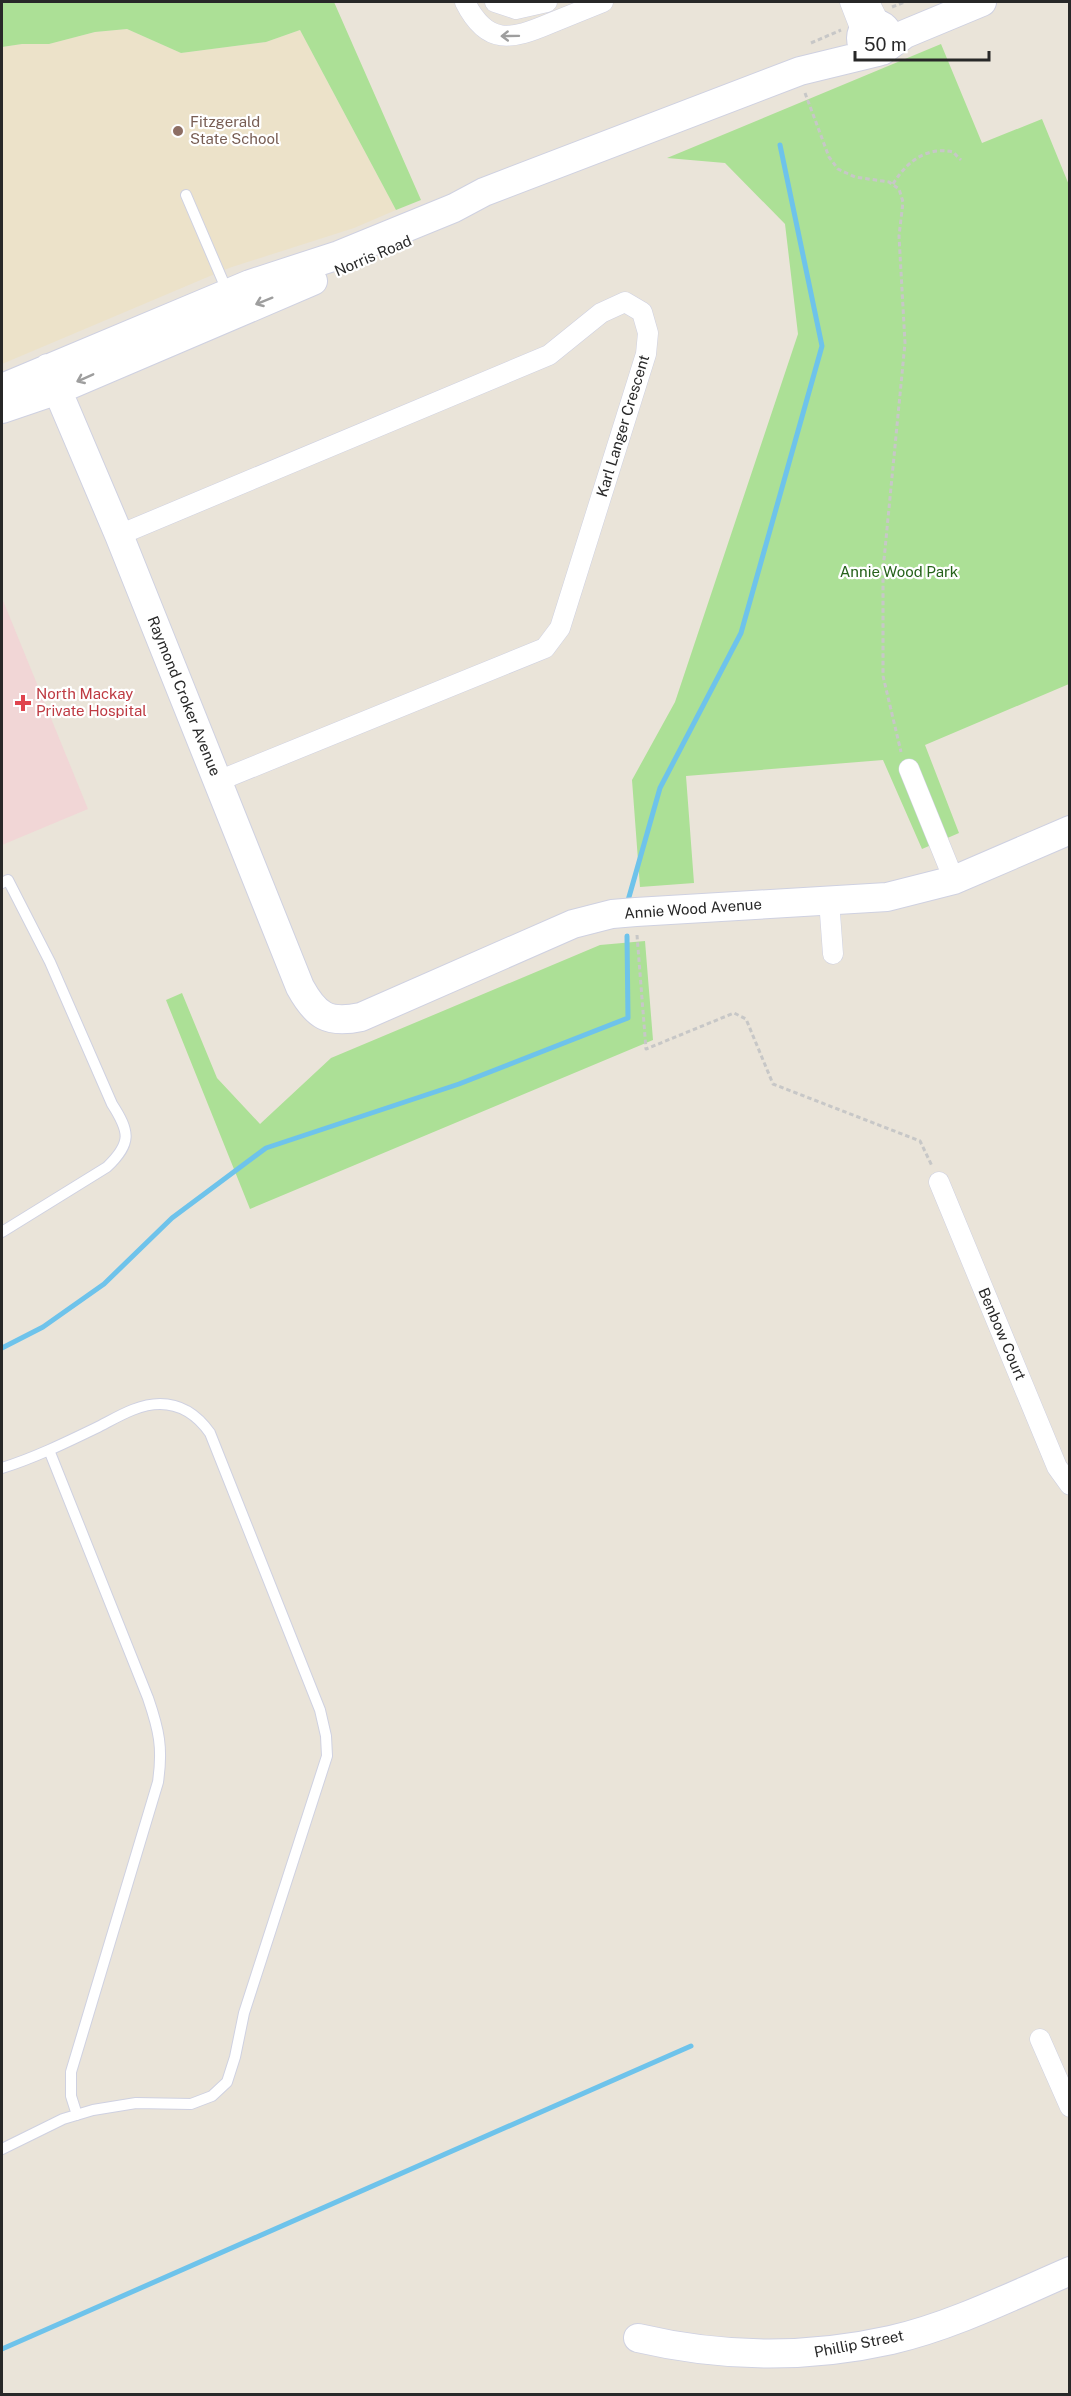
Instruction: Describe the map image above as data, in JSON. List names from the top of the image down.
{
  "streets": {
    "street": [
      "Norris Road",
      "Karl Langer Crescent",
      "Raymond Croker Avenue",
      "Annie Wood Avenue",
      "Benbow Court",
      "Phillip Street"
    ]
  },
  "crossings": [
    ["Norris Road", "Raymond Croker Avenue"],
    ["Karl Langer Crescent", "Raymond Croker Avenue"],
    ["Raymond Croker Avenue", "Annie Wood Avenue"]
  ],
  "parks": ["Annie Wood Park"],
  "places": {
    "other": ["Fitzgerald State School"],
    "health": ["North Mackay Private Hospital"]
  },
  "scale_bar": "50 m"
}
